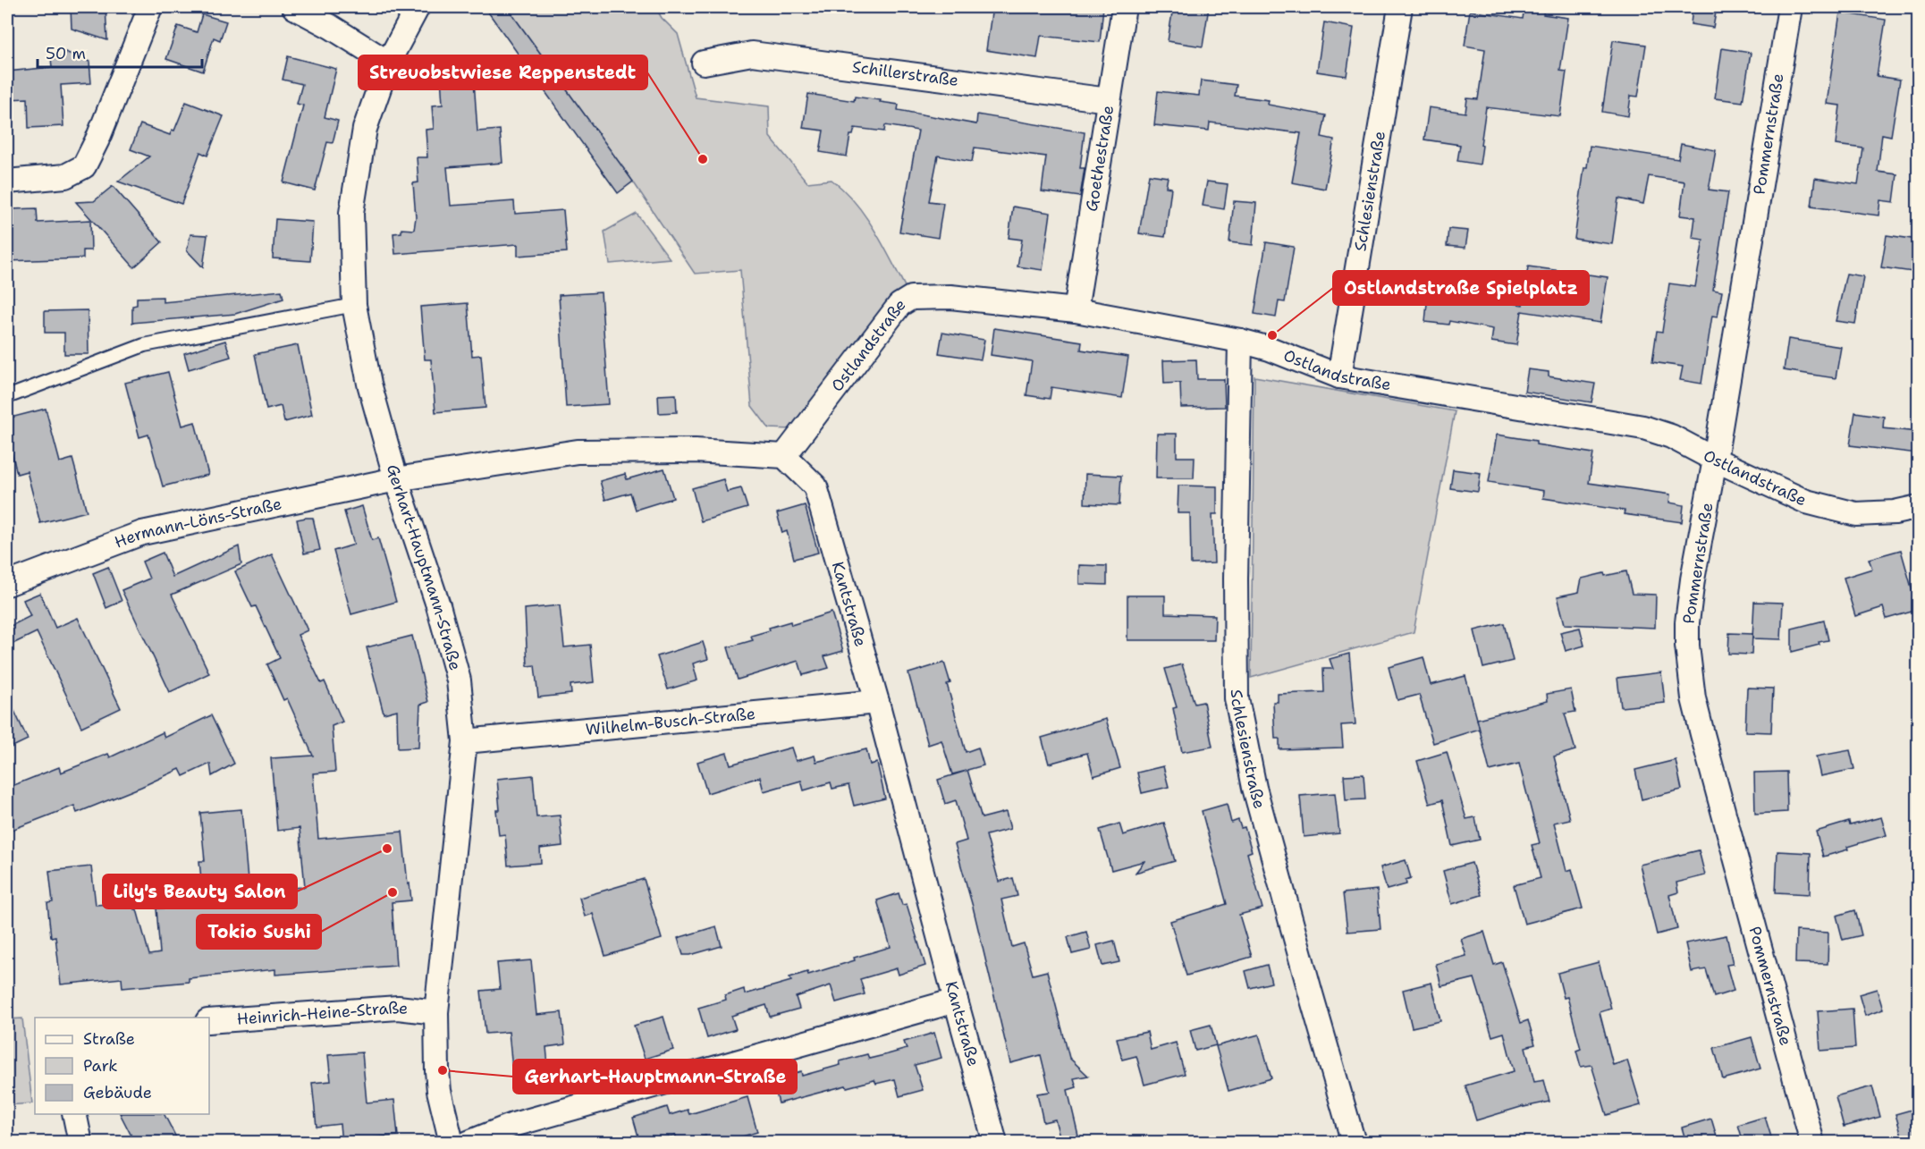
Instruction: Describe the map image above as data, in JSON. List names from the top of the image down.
{
  "streets": {
    "street": [
      "Schillerstraße",
      "Pommernstraße",
      "Goethestraße",
      "Schlesienstraße",
      "Ostlandstraße",
      "Hermann-Löns-Straße",
      "Gerhart-Hauptmann-Straße",
      "Kantstraße",
      "Wilhelm-Busch-Straße",
      "Heinrich-Heine-Straße"
    ]
  },
  "crossings": [
    ["Schillerstraße", "Goethestraße"],
    ["Pommernstraße", "Ostlandstraße"],
    ["Goethestraße", "Ostlandstraße"],
    ["Schlesienstraße", "Ostlandstraße"],
    ["Ostlandstraße", "Kantstraße"],
    ["Hermann-Löns-Straße", "Gerhart-Hauptmann-Straße"],
    ["Gerhart-Hauptmann-Straße", "Wilhelm-Busch-Straße"],
    ["Gerhart-Hauptmann-Straße", "Heinrich-Heine-Straße"],
    ["Kantstraße", "Wilhelm-Busch-Straße"]
  ],
  "places": [
    "Streuobstwiese Reppenstedt",
    "Ostlandstraße Spielplatz",
    "Lily's Beauty Salon",
    "Tokio Sushi",
    "Gerhart-Hauptmann-Straße"
  ],
  "legend": ["Straße", "Park", "Gebäude"],
  "scale_bar": "50 m"
}
